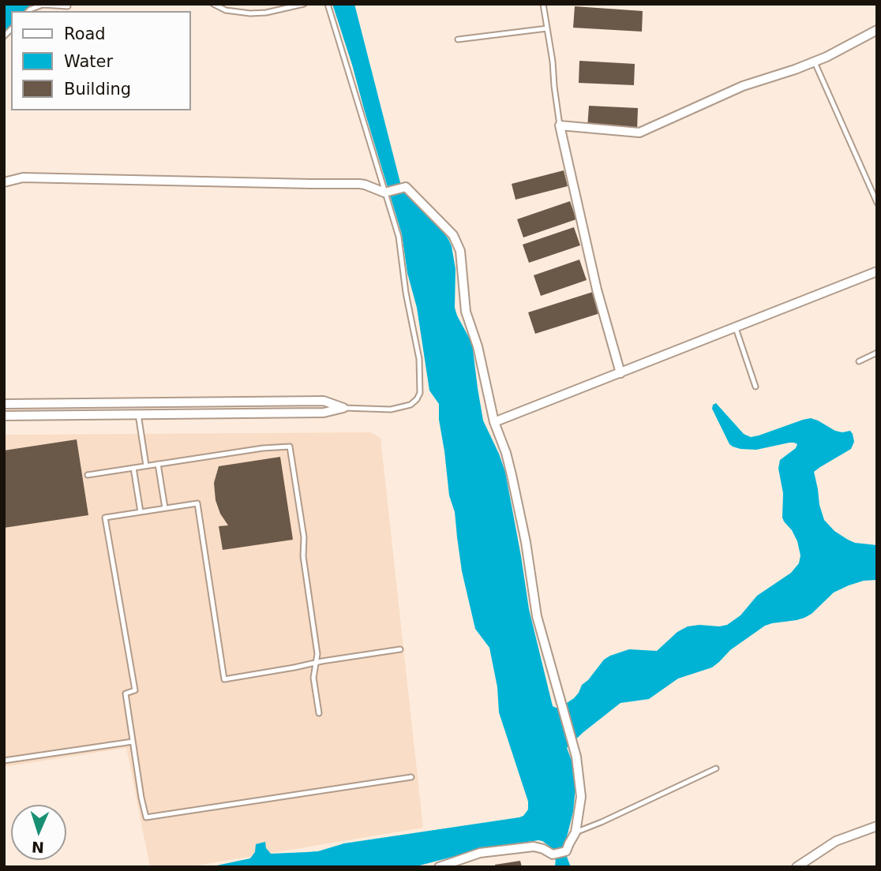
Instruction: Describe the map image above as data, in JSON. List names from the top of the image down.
{
  "legend": ["Road", "Water", "Building"],
  "north": "bottom"
}
